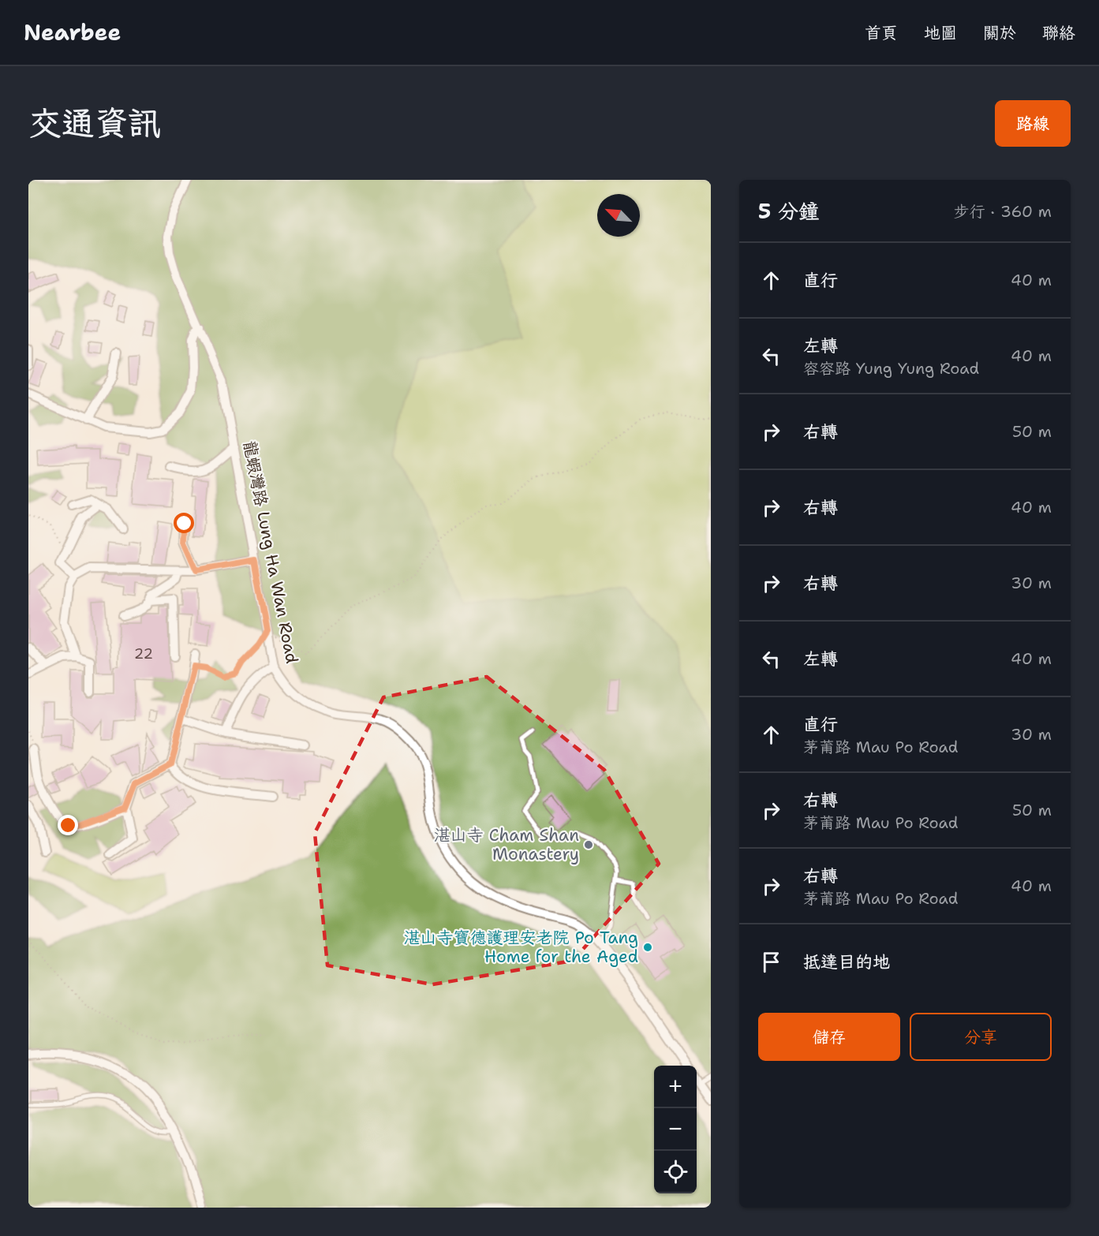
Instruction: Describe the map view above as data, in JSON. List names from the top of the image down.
{
  "streets": {
    "street": ["龍蝦灣路 Lung Ha Wan Road"]
  },
  "places": ["湛山寺 Cham Shan Monastery", "湛山寺寶德護理安老院 Po Tang Home for the Aged"],
  "house_numbers": ["22"],
  "north": "top left",
  "page": {
    "header": "Nearbee",
    "nav": [
      "首頁",
      "地圖",
      "關於",
      "聯絡"
    ],
    "buttons": [
      "路線",
      ["儲存", "分享"]
    ],
    "title": "交通資訊",
    "heading": ["5 分鐘", "步行 · 360 m"],
    "list": [
      ["直行", "40 m"],
      ["左轉", "容容路 Yung Yung Road", "40 m"],
      ["右轉", "50 m"],
      ["右轉", "40 m"],
      ["右轉", "30 m"],
      ["左轉", "40 m"],
      ["直行", "茅莆路 Mau Po Road", "30 m"],
      ["右轉", "茅莆路 Mau Po Road", "50 m"],
      ["右轉", "茅莆路 Mau Po Road", "40 m"],
      "抵達目的地"
    ],
    "map_buttons": ["+", "−"]
  }
}
